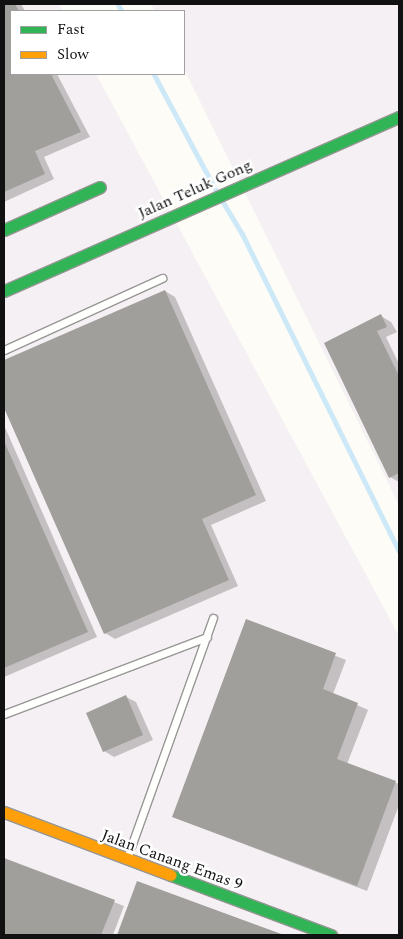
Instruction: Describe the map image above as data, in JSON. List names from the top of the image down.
{
  "streets": {
    "street": ["Jalan Teluk Gong", "Jalan Canang Emas 9"]
  },
  "legend": ["Fast", "Slow"]
}
